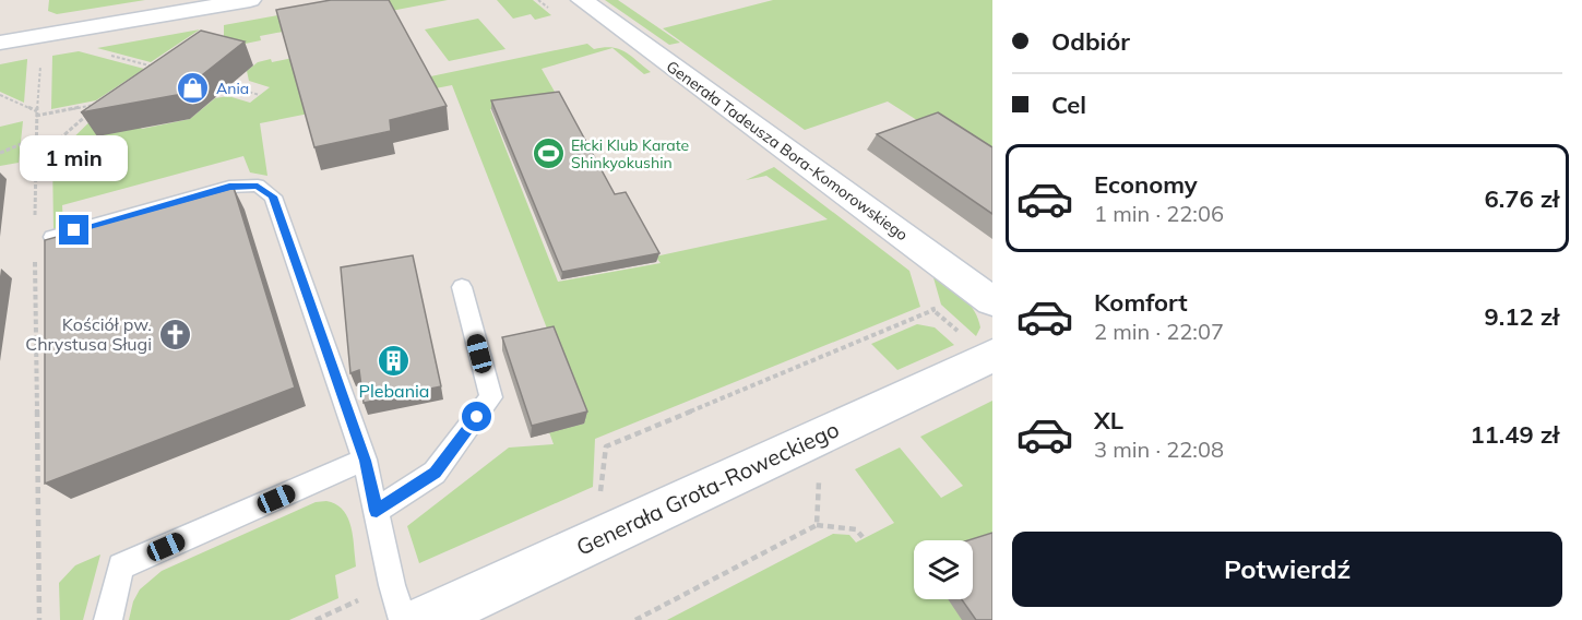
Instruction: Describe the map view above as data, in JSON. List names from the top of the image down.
{
  "streets": {
    "street": ["Generała Tadeusza Bora-Komorowskiego", "Generała Grota-Roweckiego"]
  },
  "places": {
    "shop": ["Ania"],
    "sports": ["Ełcki Klub Karate Shinkyokushin"],
    "church": ["Kościół pw. Chrystusa Sługi"],
    "building": ["Plebania"]
  },
  "page": {
    "banner": ["Odbiór", "Cel"],
    "bubble": "1 min",
    "list": [
      {
        "name": "Economy",
        "note": "1 min · 22:06",
        "value": "6.76 zł"
      },
      {
        "name": "Komfort",
        "note": "2 min · 22:07",
        "value": "9.12 zł"
      },
      {
        "name": "XL",
        "note": "3 min · 22:08",
        "value": "11.49 zł"
      }
    ],
    "buttons": "Potwierdź"
  }
}
